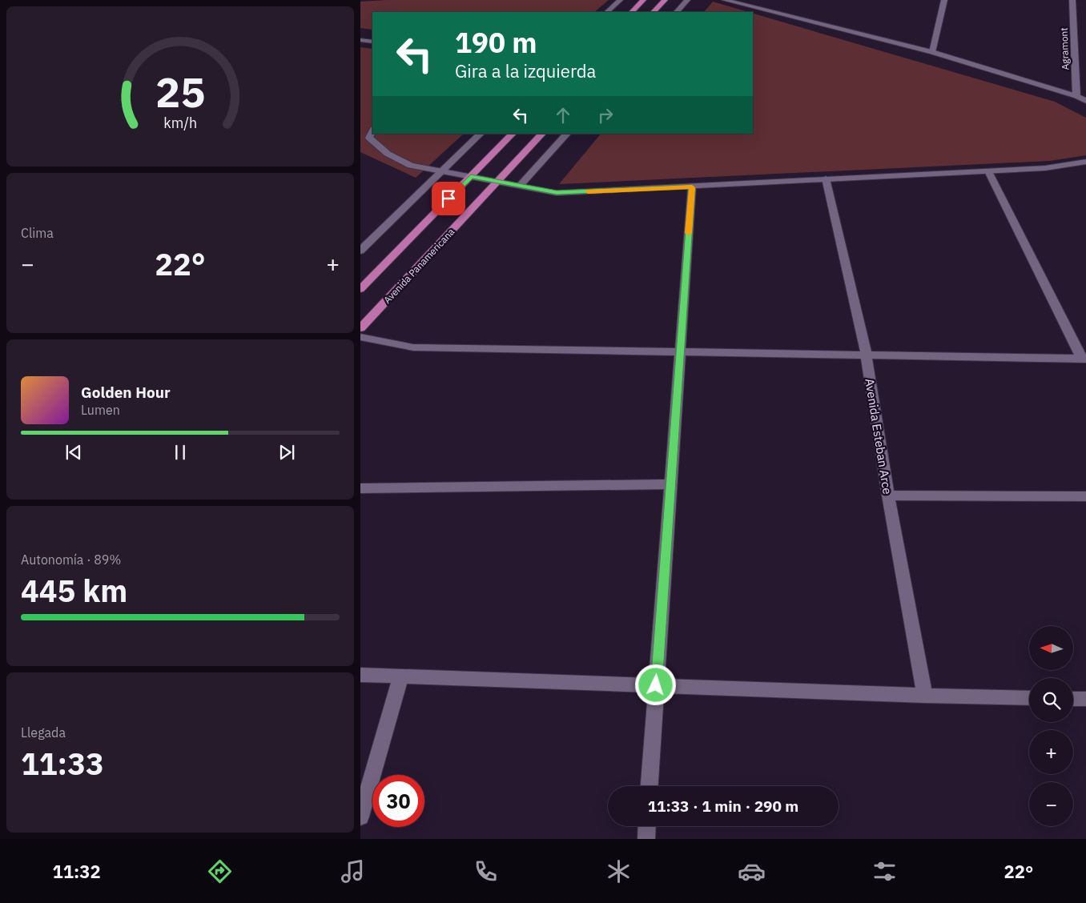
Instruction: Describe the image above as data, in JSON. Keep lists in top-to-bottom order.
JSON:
{
  "streets": {
    "highway": ["Avenida Panamericana"],
    "street": ["Agramont", "Avenida Esteban Arce"]
  },
  "north": "left",
  "page": {
    "turn": ["190 m", "Gira a la izquierda"],
    "tile": [
      "Clima",
      ["Autonomía · 89%", "445 km"],
      ["Llegada", "11:33"]
    ],
    "heat": ["−", "22°", "+"],
    "song": ["Golden Hour", "Lumen"],
    "map_buttons": ["+", "−"],
    "limit": "30",
    "trip": "11:33 · 1 min · 290 m",
    "tabs": ["11:32", "22°"],
    "gauge": ["25", "km/h"]
  }
}
